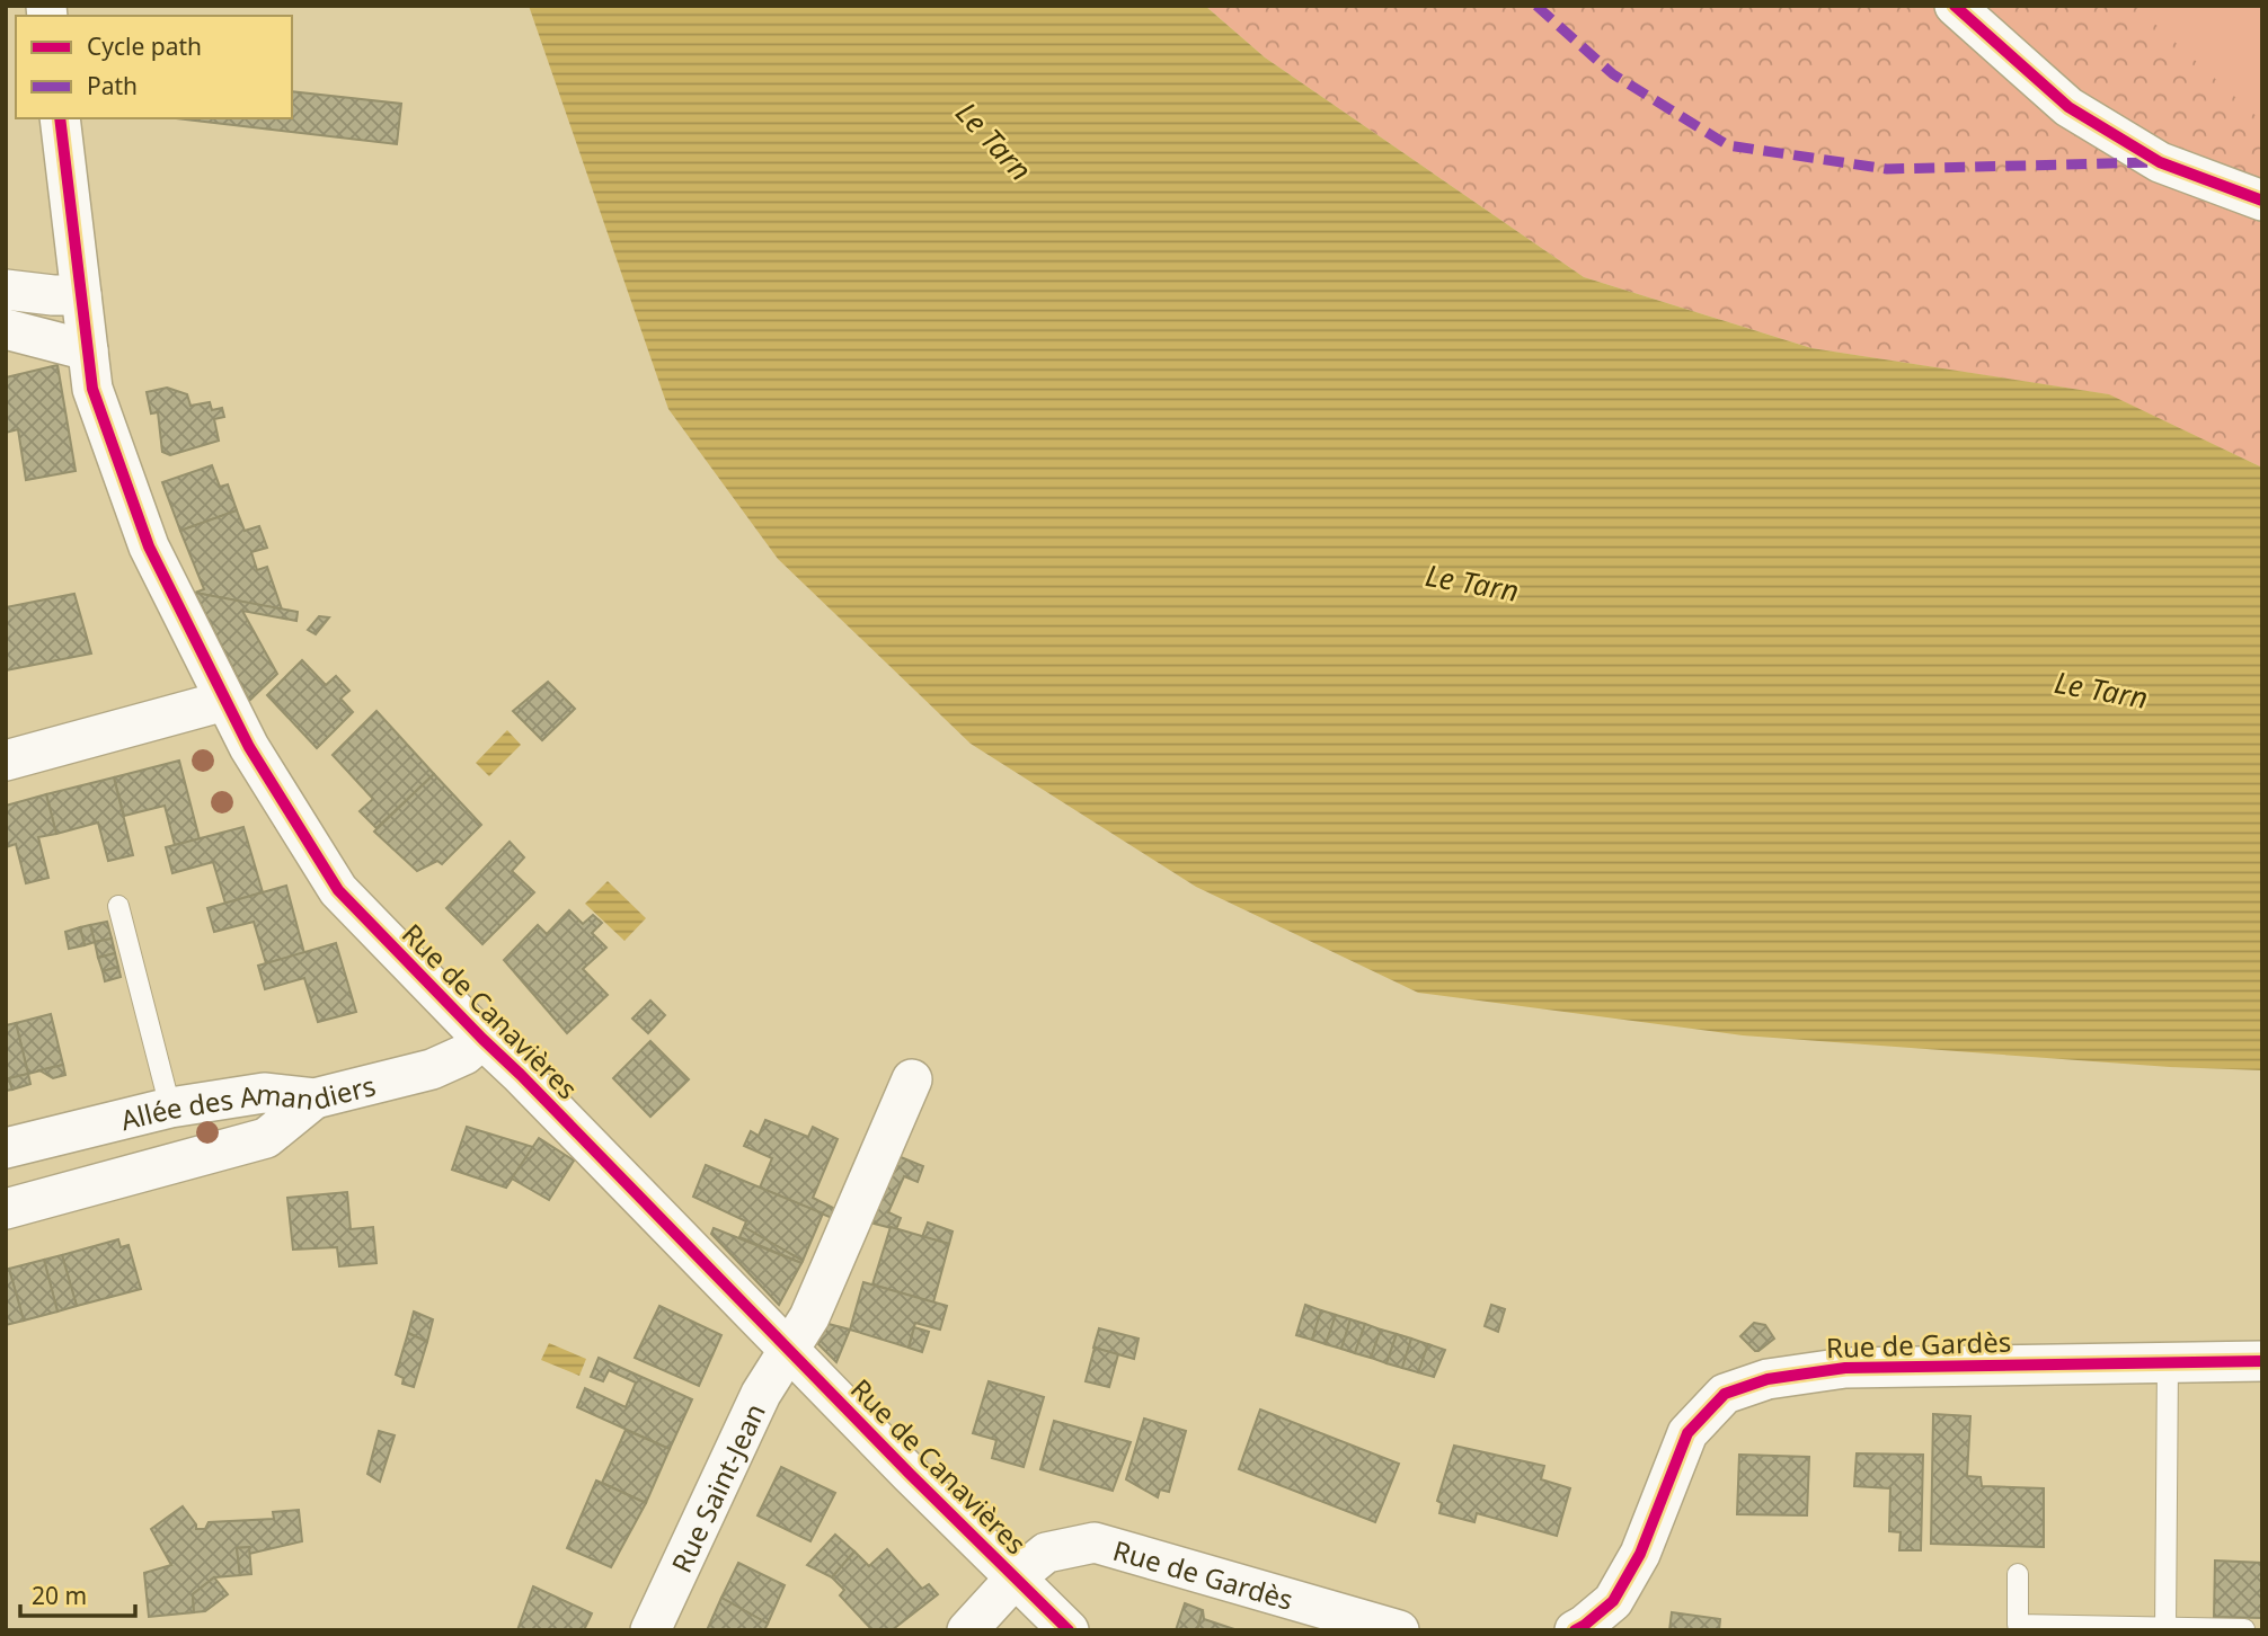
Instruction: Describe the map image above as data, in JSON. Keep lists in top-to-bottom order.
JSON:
{
  "streets": {
    "street": [
      "Rue de Canavières",
      "Allée des Amandiers",
      "Rue de Gardès",
      "Rue Saint-Jean"
    ]
  },
  "crossings": [
    ["Rue de Canavières", "Allée des Amandiers"],
    ["Rue de Canavières", "Rue de Gardès"],
    ["Rue de Canavières", "Rue Saint-Jean"]
  ],
  "water": ["Le Tarn"],
  "legend": ["Cycle path", "Path"],
  "scale_bar": "20 m"
}
